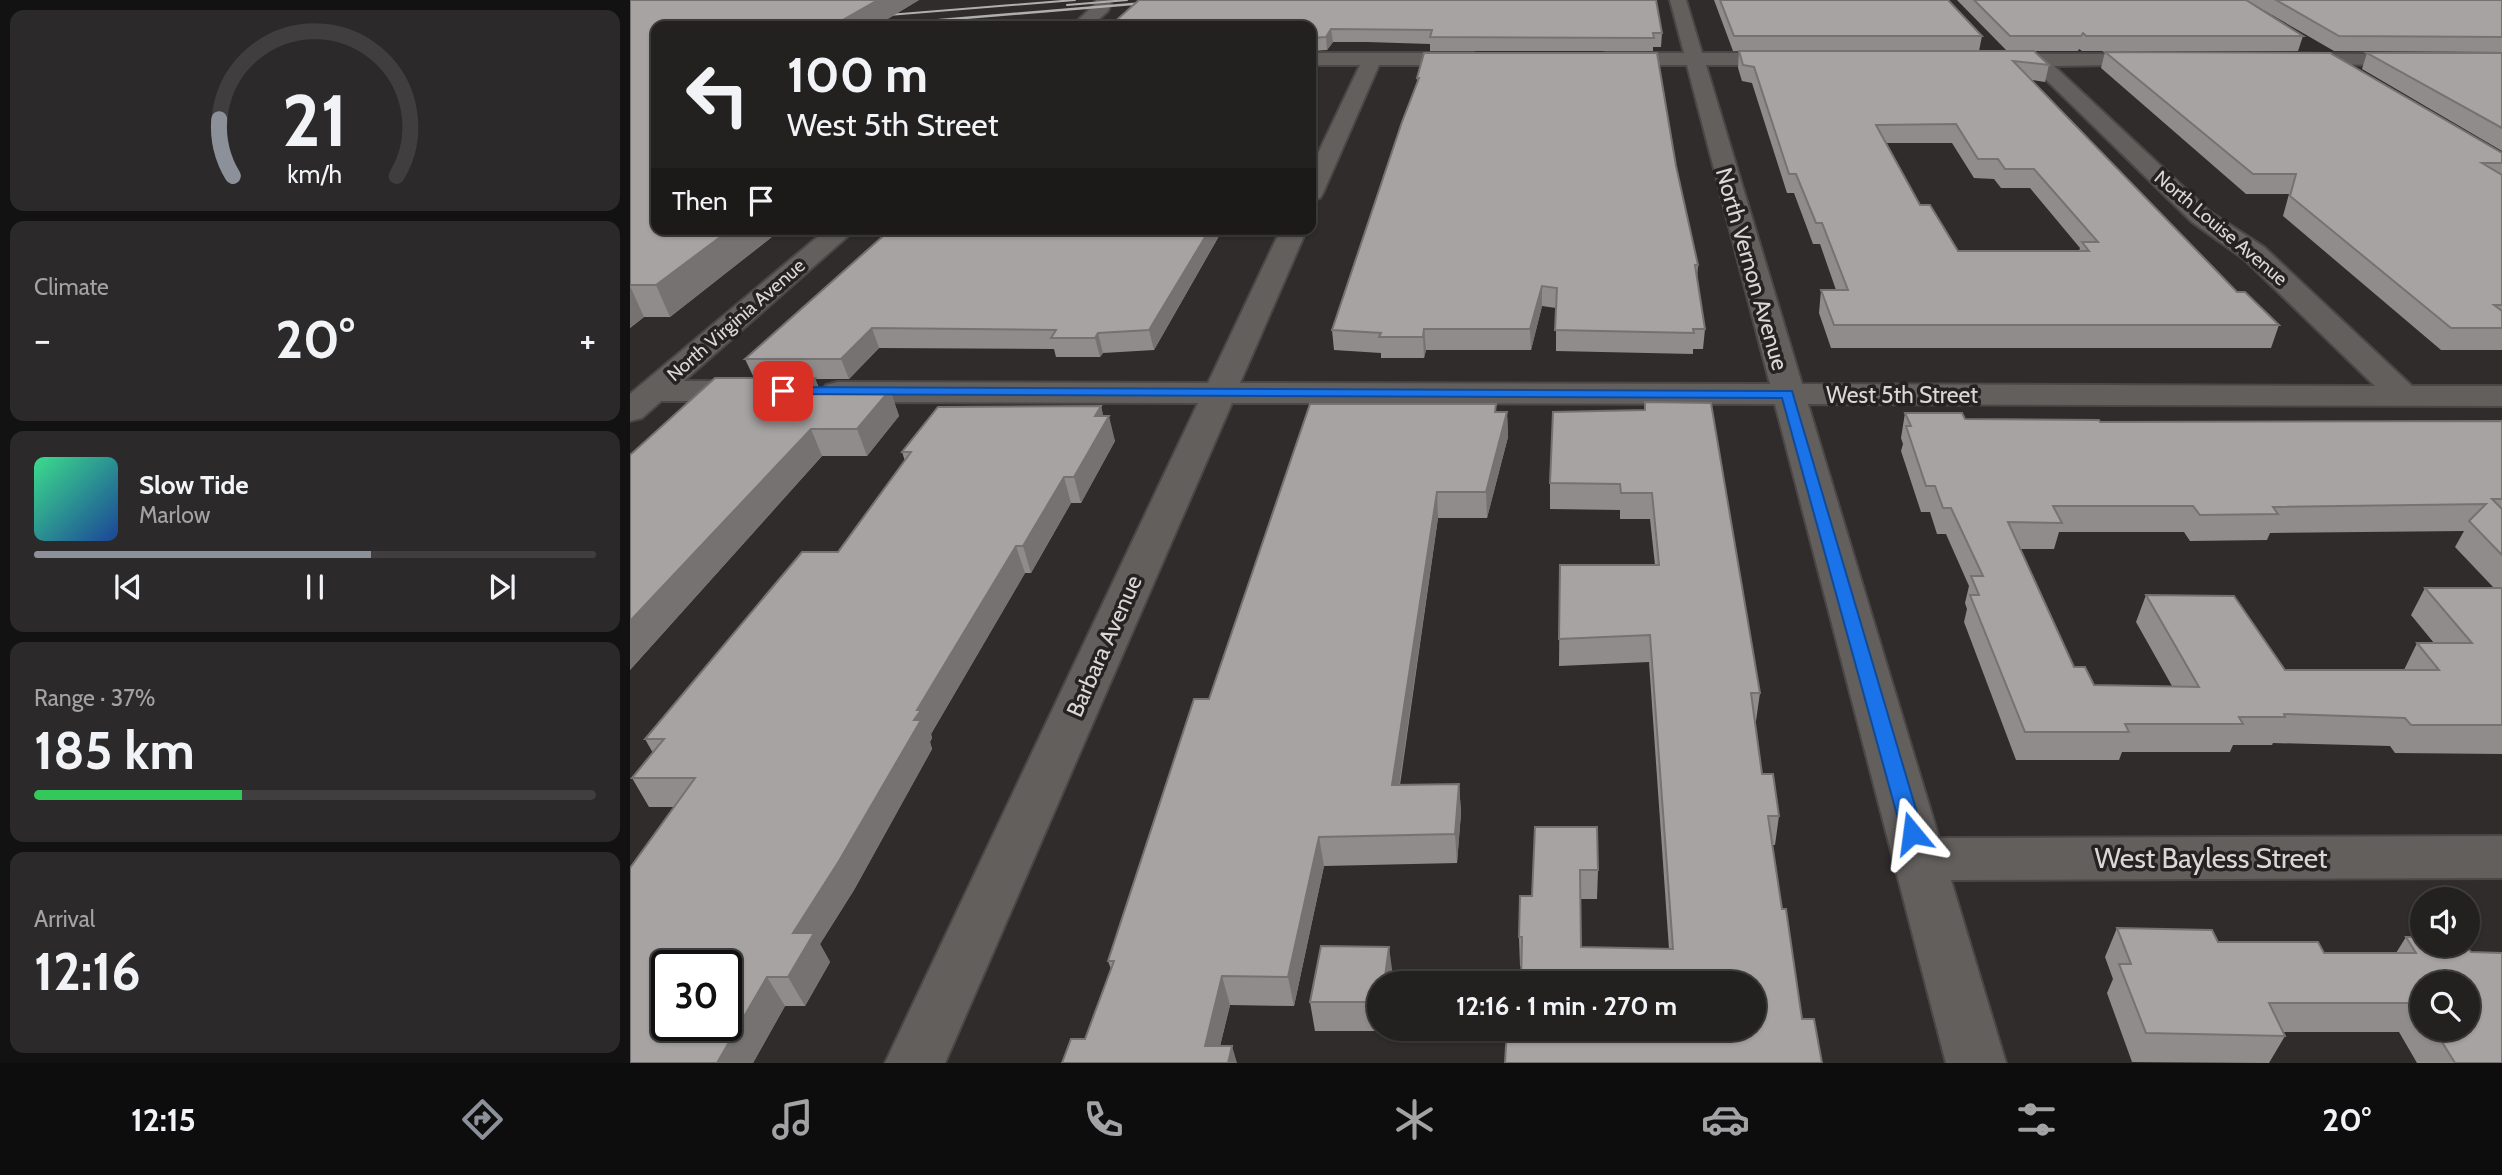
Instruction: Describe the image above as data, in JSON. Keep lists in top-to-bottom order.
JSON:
{
  "streets": {
    "street": [
      "North Louise Avenue",
      "North Vernon Avenue",
      "North Virginia Avenue",
      "West 5th Street",
      "Barbara Avenue",
      "West Bayless Street"
    ]
  },
  "crossings": [
    ["North Louise Avenue", "West 5th Street"],
    ["North Vernon Avenue", "West 5th Street"],
    ["North Vernon Avenue", "West Bayless Street"],
    ["North Virginia Avenue", "West 5th Street"],
    ["West 5th Street", "Barbara Avenue"]
  ],
  "page": {
    "turn": ["100 m", "West 5th Street"],
    "then": "Then",
    "tile": [
      "Climate",
      ["Range · 37%", "185 km"],
      ["Arrival", "12:16"]
    ],
    "heat": ["−", "20°", "+"],
    "song": ["Slow Tide", "Marlow"],
    "limit": "30",
    "trip": "12:16 · 1 min · 270 m",
    "tabs": ["12:15", "20°"],
    "gauge": ["21", "km/h"]
  }
}
